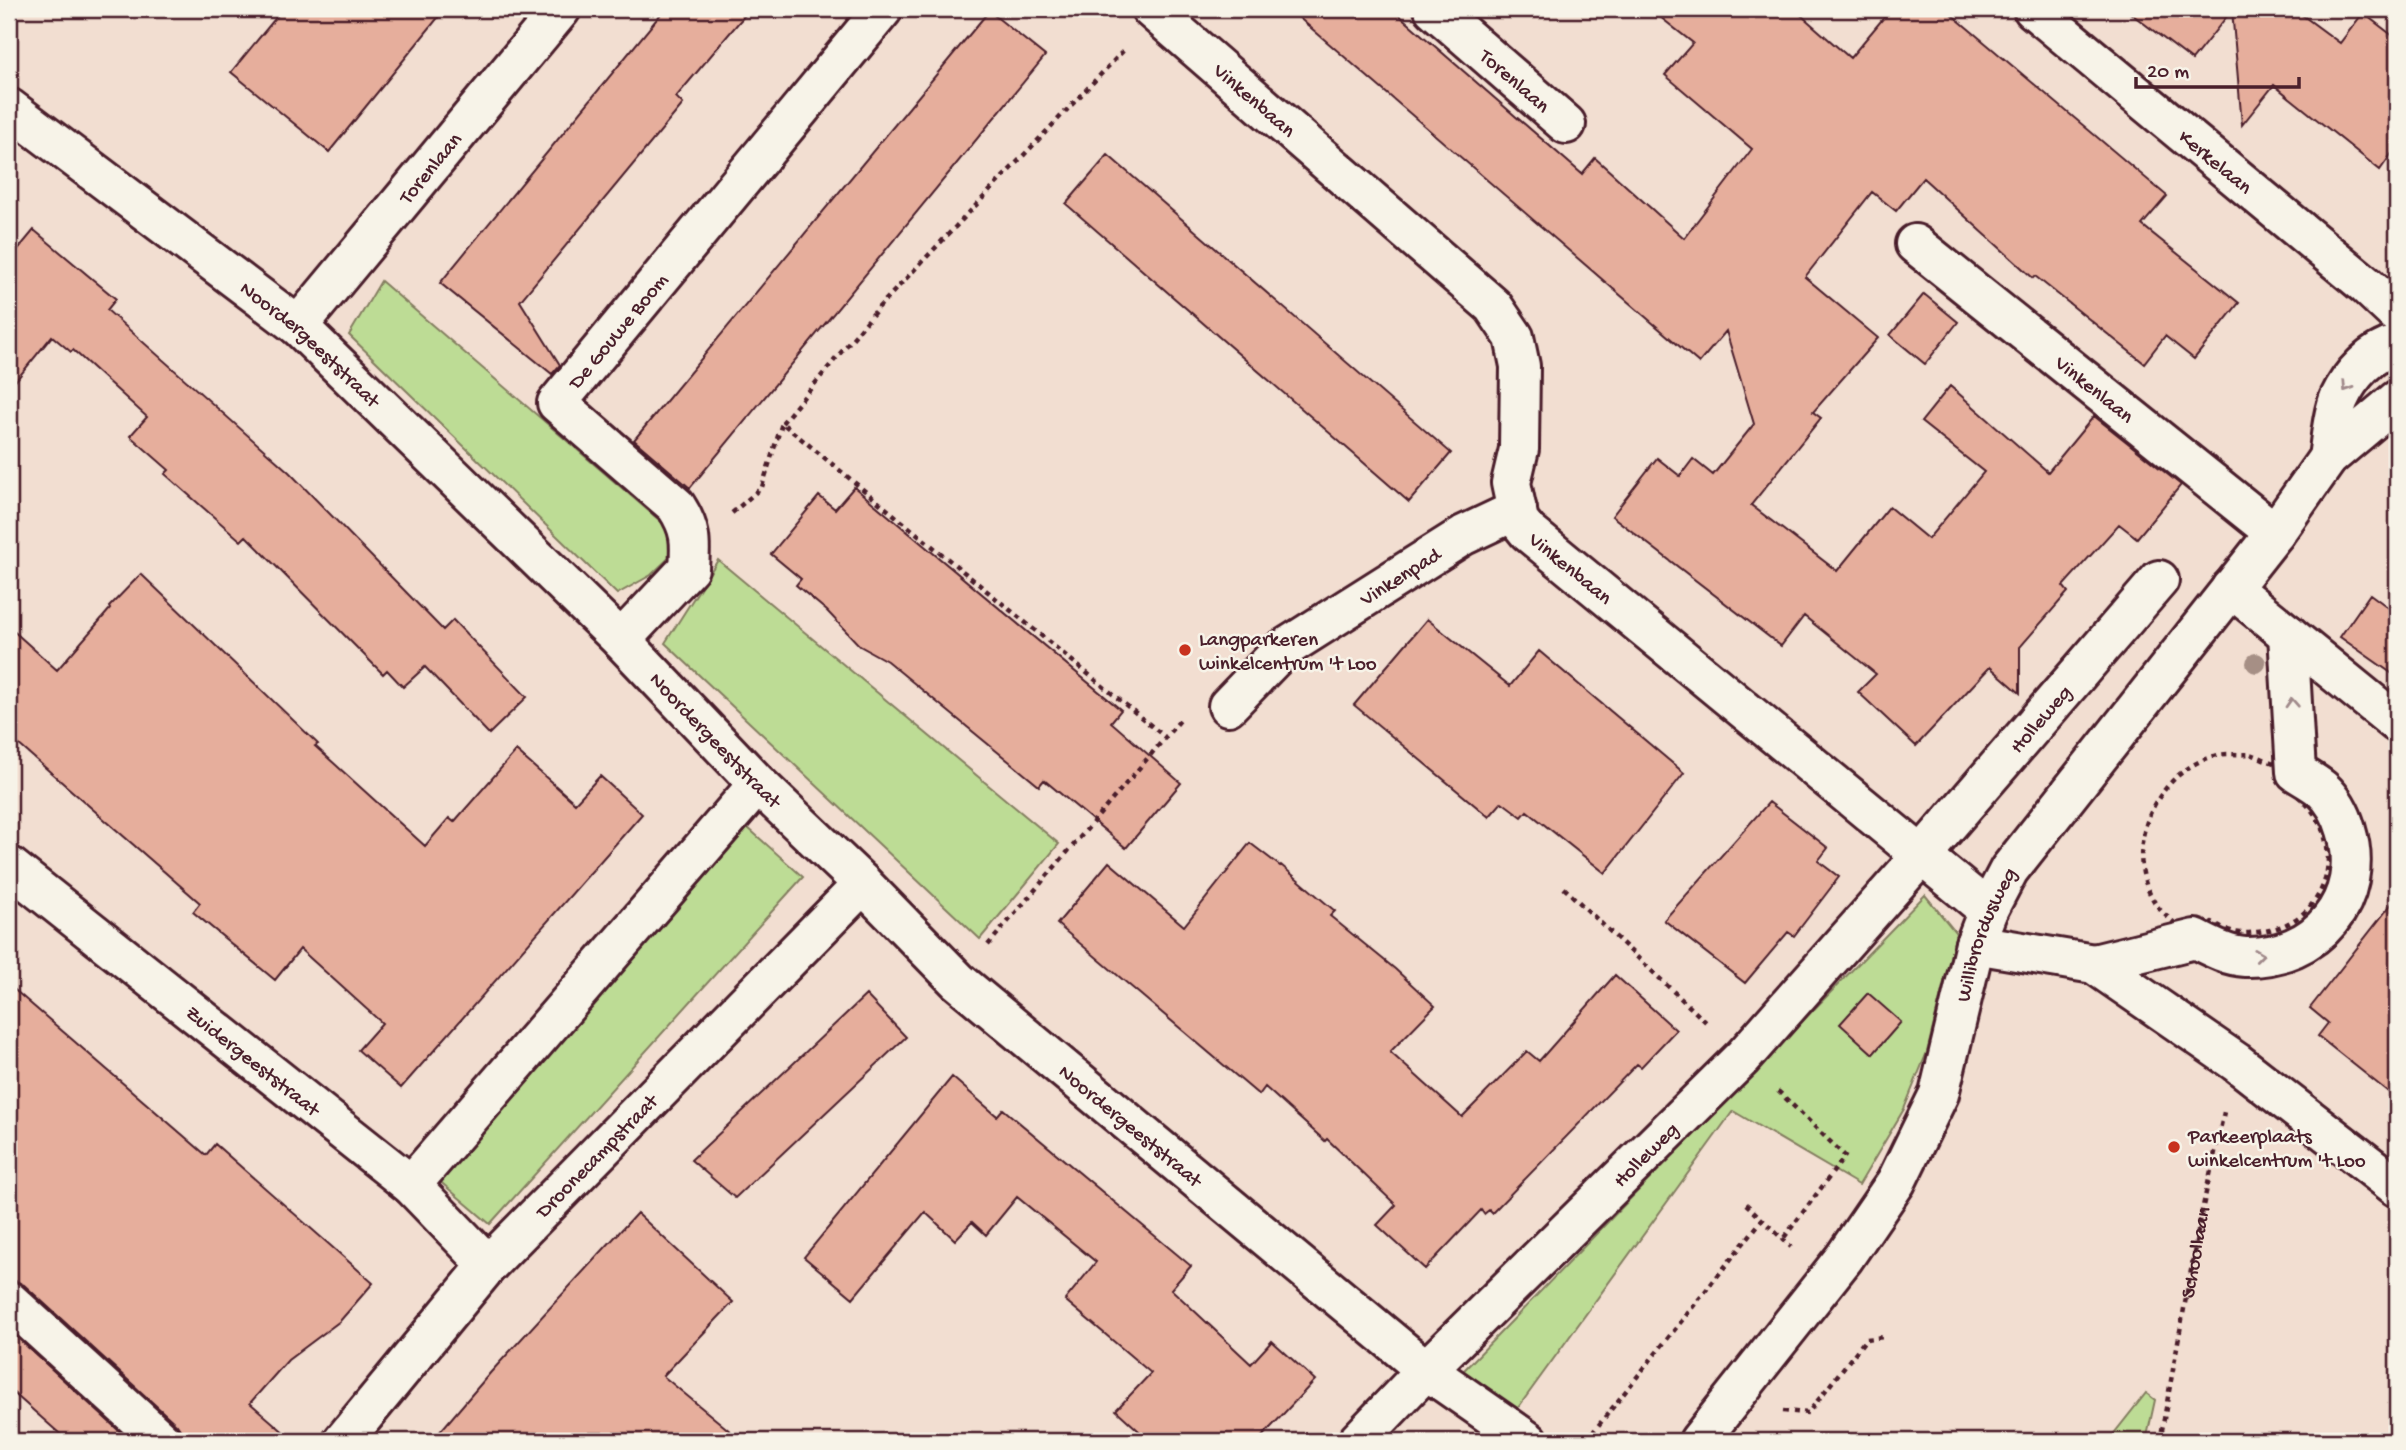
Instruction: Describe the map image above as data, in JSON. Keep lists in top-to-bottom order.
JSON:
{
  "streets": {
    "street": [
      "Torenlaan",
      "Vinkenbaan",
      "Kerkelaan",
      "De Gouwe Boom",
      "Noordergeeststraat",
      "Vinkenlaan",
      "Vinkenpad",
      "Holleweg",
      "Willibrordusweg",
      "Zuidergeeststraat",
      "Droonecampstraat"
    ],
    "path": ["Schoollaan"]
  },
  "crossings": [
    ["Torenlaan", "Noordergeeststraat"],
    ["Vinkenbaan", "Vinkenpad"],
    ["Vinkenbaan", "Holleweg"],
    ["Noordergeeststraat", "Holleweg"],
    ["Noordergeeststraat", "Droonecampstraat"],
    ["Vinkenlaan", "Willibrordusweg"],
    ["Zuidergeeststraat", "Droonecampstraat"]
  ],
  "places": ["Langparkeren winkelcentrum 't Loo", "Parkeerplaats winkelcentrum 't Loo"],
  "scale_bar": "20 m"
}
